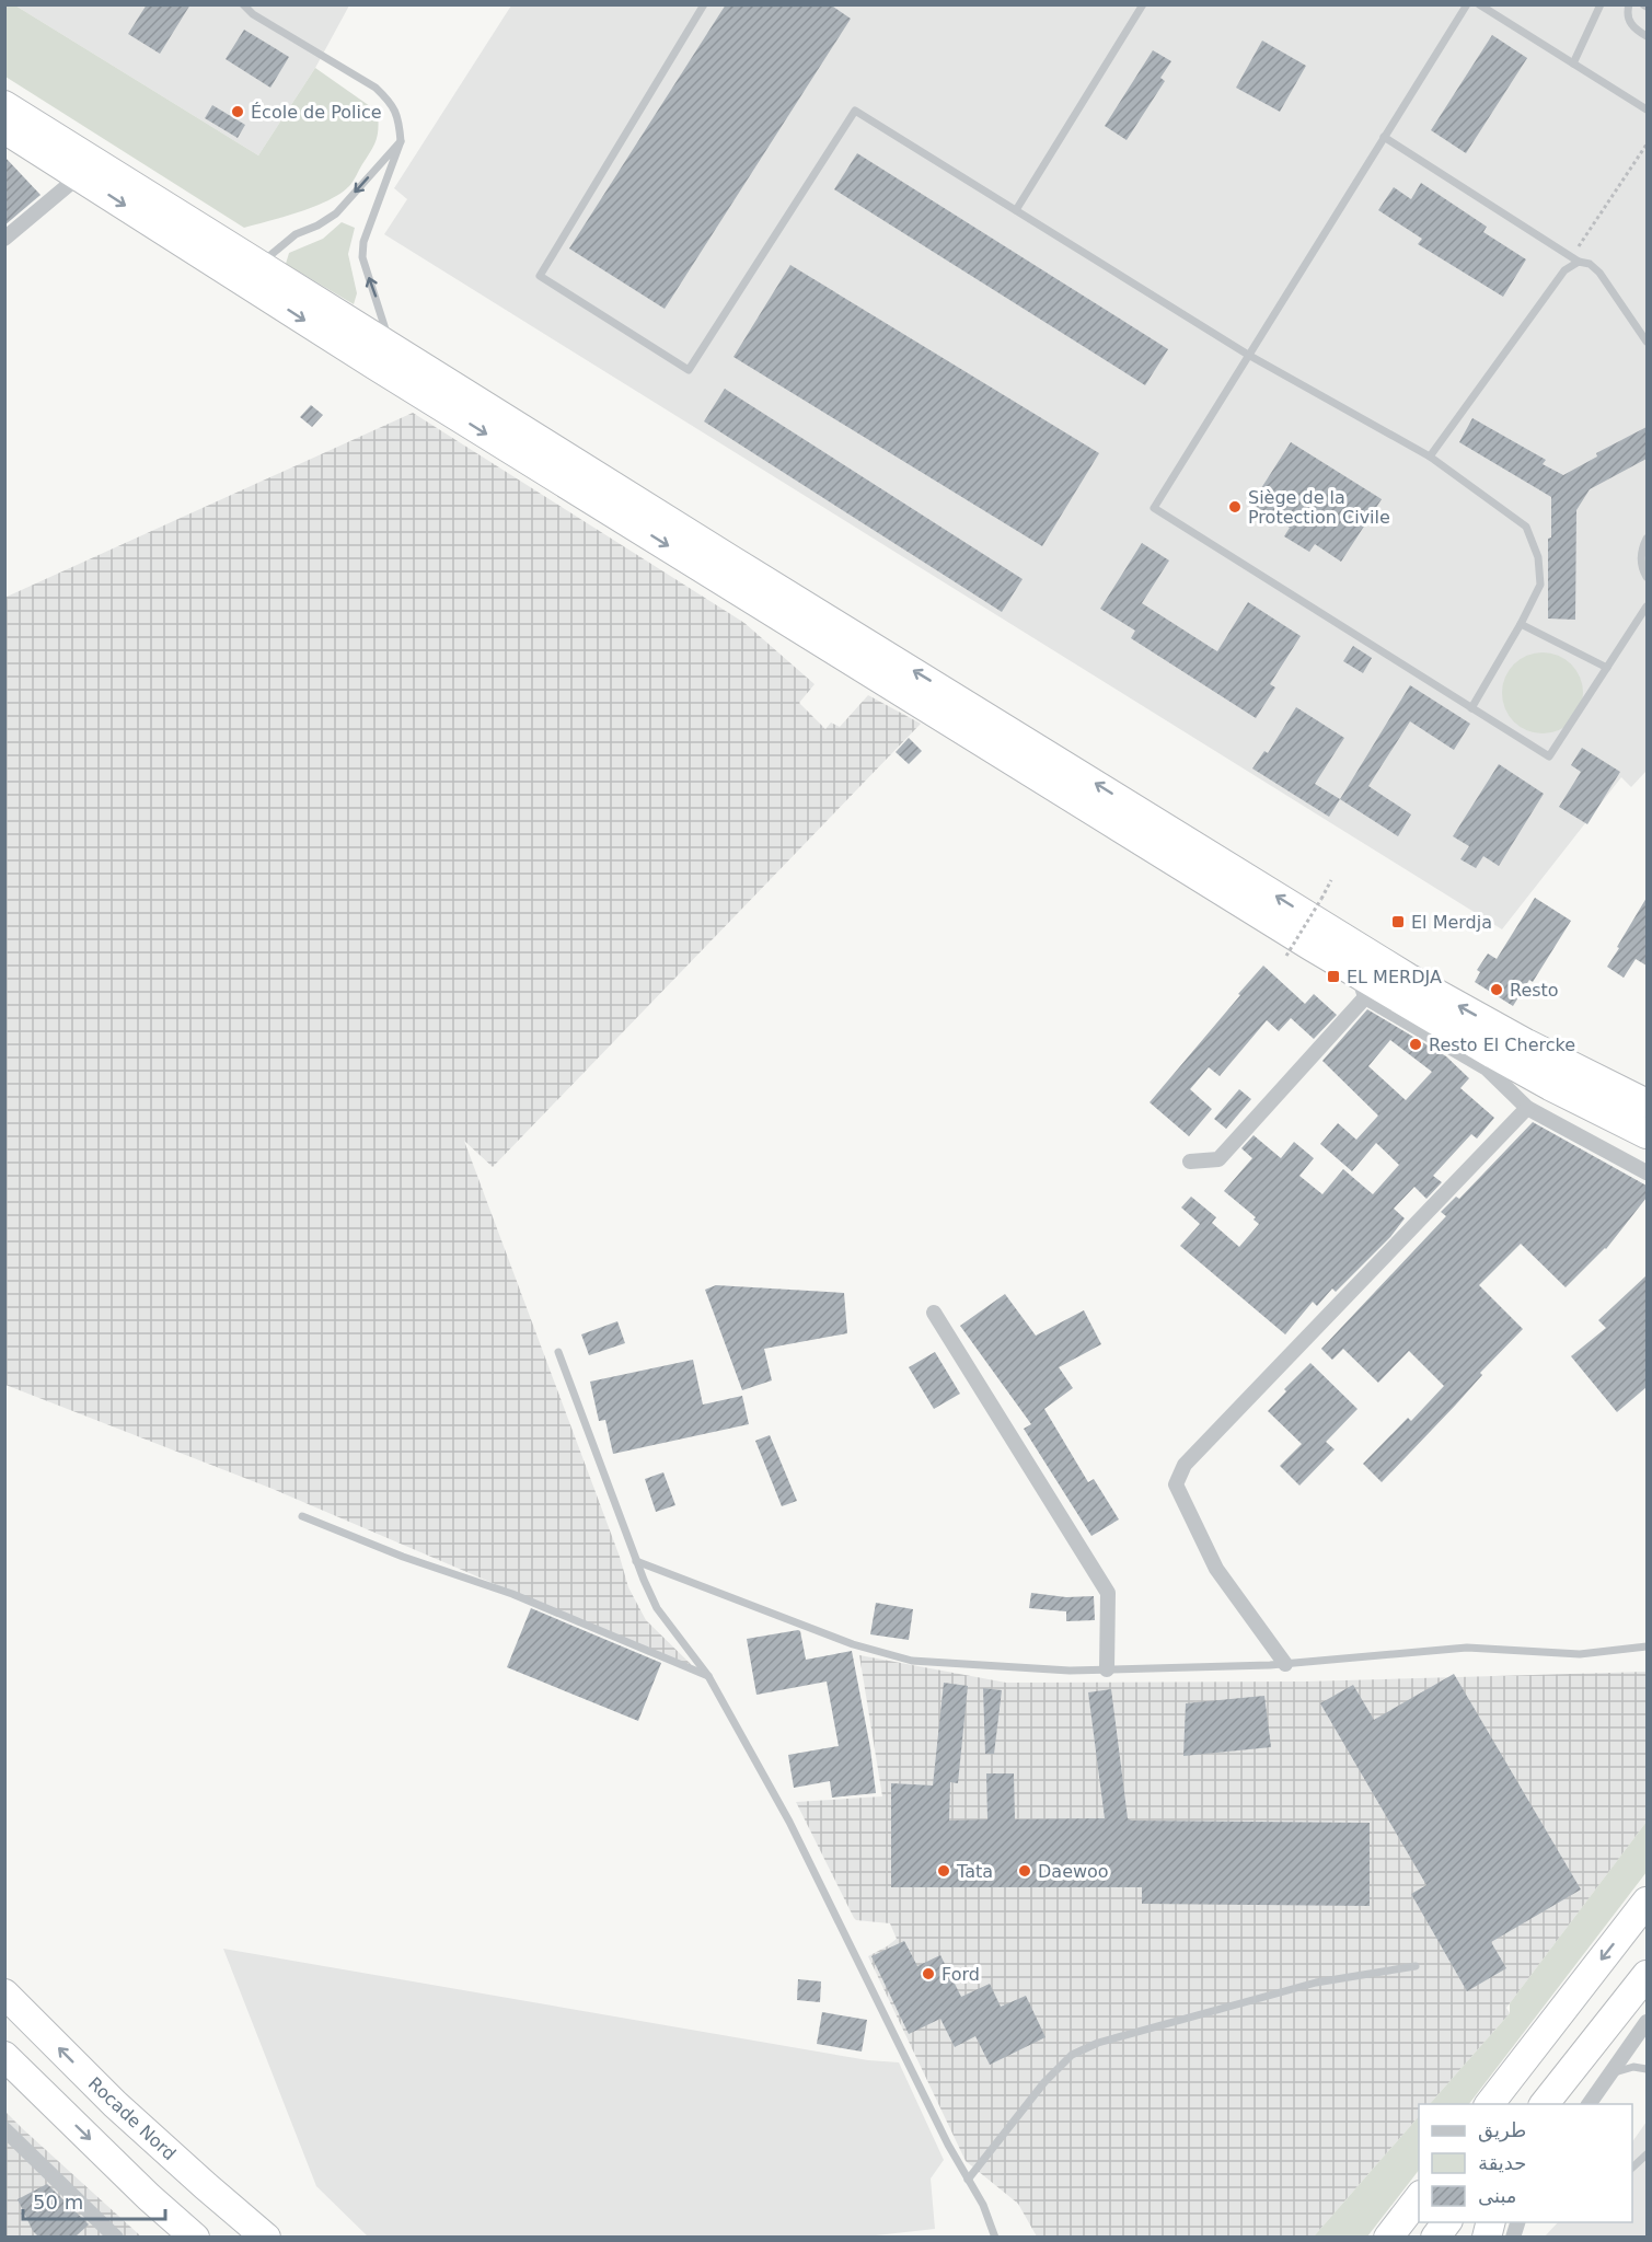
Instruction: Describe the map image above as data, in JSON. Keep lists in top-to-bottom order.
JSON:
{
  "streets": {
    "highway": ["Rocade Nord"]
  },
  "places": {
    "other": [
      "École de Police",
      "Siège de la Protection Civile",
      "Resto",
      "Resto El Chercke",
      "Tata",
      "Daewoo",
      "Ford"
    ],
    "transit": ["El Merdja", "EL MERDJA"]
  },
  "legend": ["طريق", "حديقة", "مبنى"],
  "scale_bar": "50 m"
}
